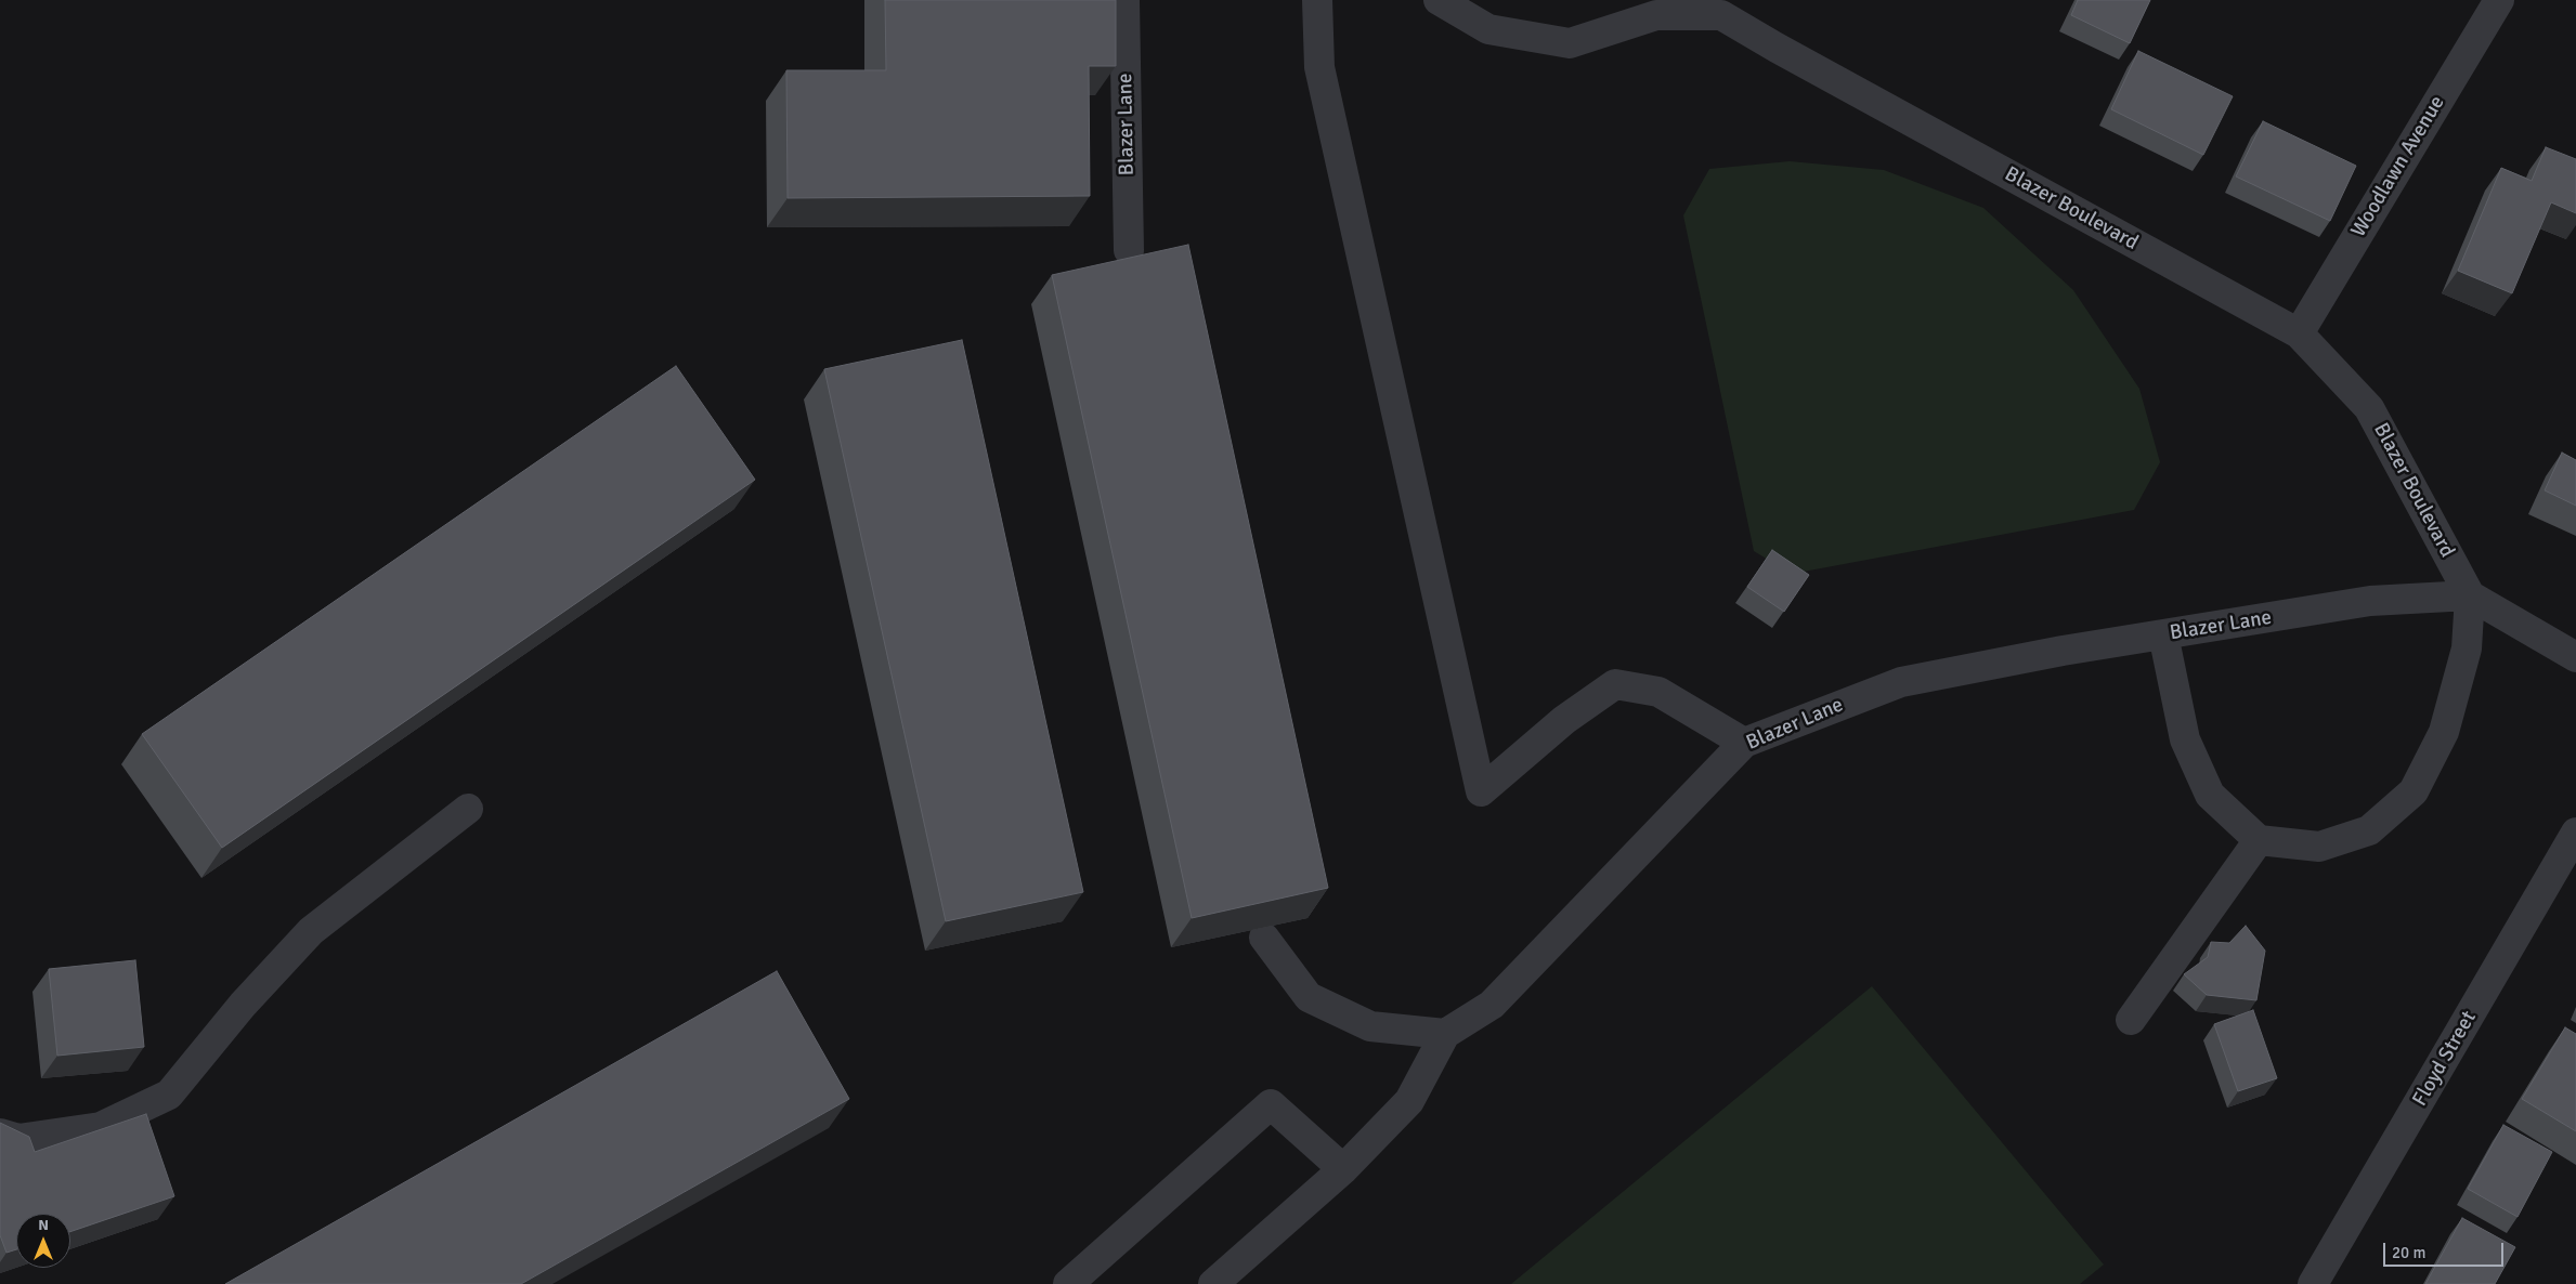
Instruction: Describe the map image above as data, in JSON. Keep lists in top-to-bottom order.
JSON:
{
  "streets": {
    "street": [
      "Blazer Lane",
      "Woodlawn Avenue",
      "Blazer Boulevard",
      "Floyd Street"
    ]
  },
  "crossings": [
    ["Blazer Lane", "Blazer Boulevard"],
    ["Woodlawn Avenue", "Blazer Boulevard"]
  ],
  "scale_bar": "20 m",
  "north": "top"
}
